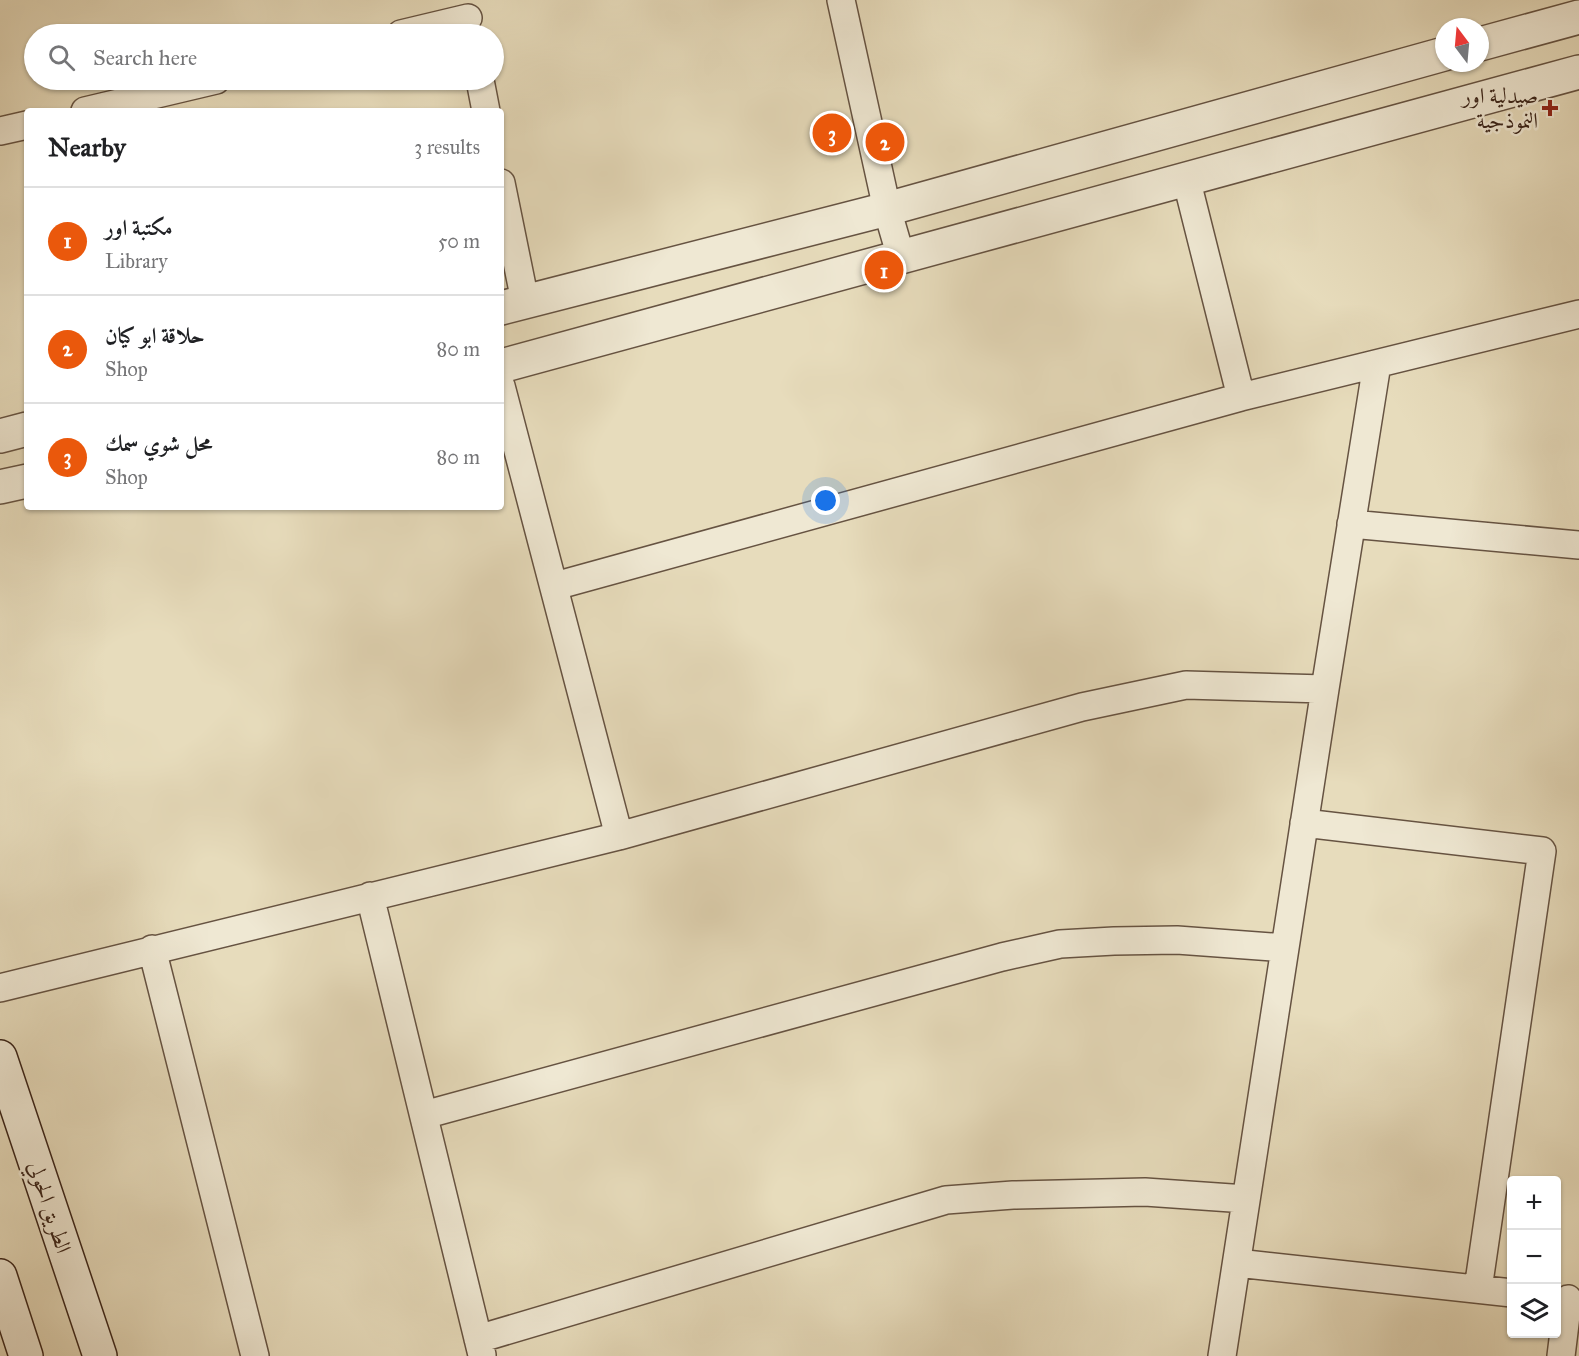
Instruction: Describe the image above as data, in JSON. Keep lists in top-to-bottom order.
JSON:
{
  "streets": {
    "street": ["الطريق الحولي"]
  },
  "places": {
    "health": ["صيدلية اور النموذجية"]
  },
  "north": "top",
  "page": {
    "search": "Search here",
    "heading": ["Nearby", "3 results"],
    "pins": ["3", "2", "1"],
    "list": [
      {
        "mark": "1",
        "name": "مكتبة اور",
        "note": "Library",
        "value": "50 m"
      },
      {
        "mark": "2",
        "name": "حلاقة ابو كيان",
        "note": "Shop",
        "value": "80 m"
      },
      {
        "mark": "3",
        "name": "محل شوي سمك",
        "note": "Shop",
        "value": "80 m"
      }
    ],
    "map_buttons": ["+", "−"]
  }
}
